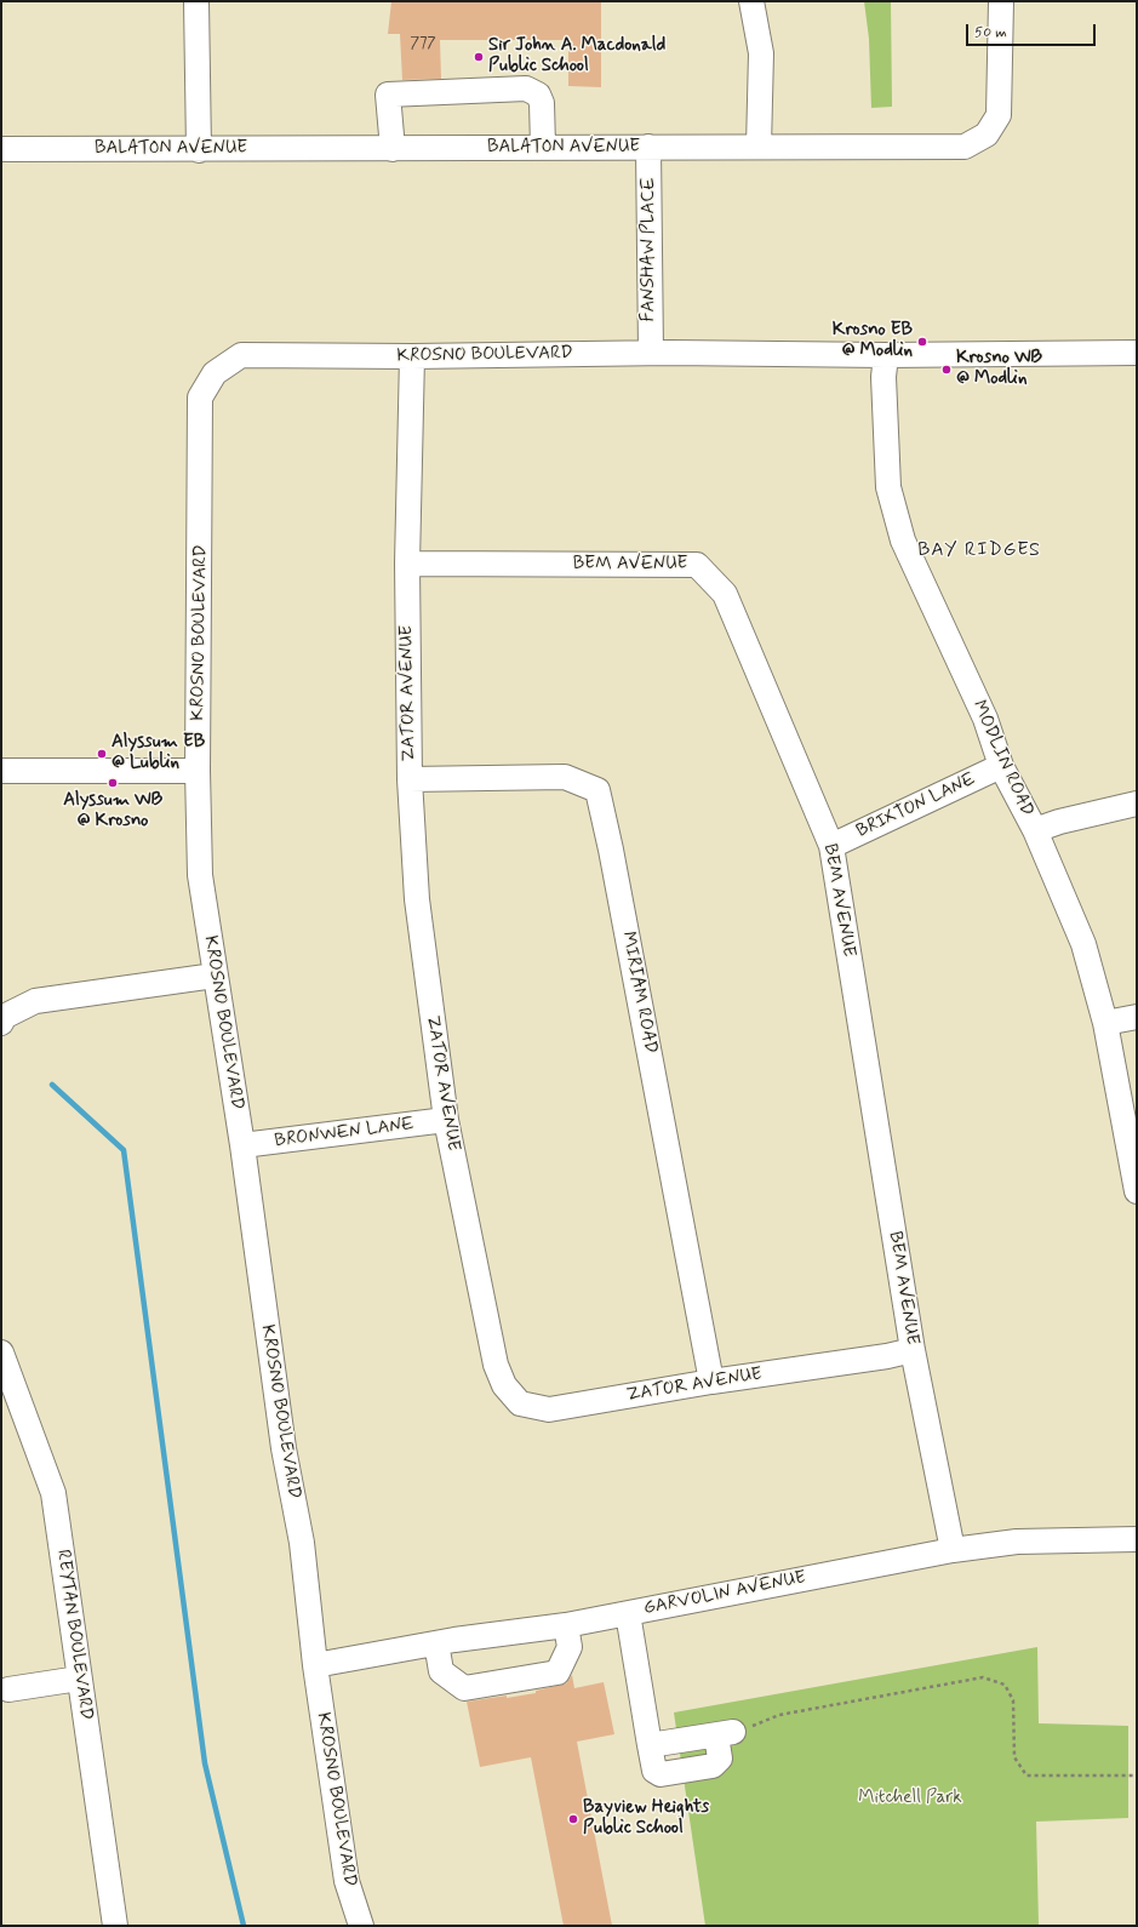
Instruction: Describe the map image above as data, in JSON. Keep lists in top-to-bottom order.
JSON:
{
  "streets": {
    "street": [
      "BALATON AVENUE",
      "FANSHAW PLACE",
      "KROSNO BOULEVARD",
      "BEM AVENUE",
      "ZATOR AVENUE",
      "MODLIN ROAD",
      "BRIXTON LANE",
      "MIRIAM ROAD",
      "BRONWEN LANE",
      "GARVOLIN AVENUE",
      "REYTAN BOULEVARD"
    ]
  },
  "crossings": [
    ["BALATON AVENUE", "FANSHAW PLACE"],
    ["FANSHAW PLACE", "KROSNO BOULEVARD"],
    ["KROSNO BOULEVARD", "ZATOR AVENUE"],
    ["KROSNO BOULEVARD", "MODLIN ROAD"],
    ["KROSNO BOULEVARD", "BRONWEN LANE"],
    ["KROSNO BOULEVARD", "GARVOLIN AVENUE"],
    ["BEM AVENUE", "ZATOR AVENUE"],
    ["BEM AVENUE", "BRIXTON LANE"],
    ["BEM AVENUE", "GARVOLIN AVENUE"],
    ["ZATOR AVENUE", "MIRIAM ROAD"],
    ["ZATOR AVENUE", "BRONWEN LANE"],
    ["MODLIN ROAD", "BRIXTON LANE"]
  ],
  "districts": ["BAY RIDGES"],
  "parks": ["Mitchell Park"],
  "places": [
    "Sir John A. Macdonald Public School",
    "Krosno EB @ Modlin",
    "Krosno WB @ Modlin",
    "Alyssum EB @ Lublin",
    "Alyssum WB @ Krosno",
    "Bayview Heights Public School"
  ],
  "house_numbers": ["777"],
  "scale_bar": "50 m"
}
